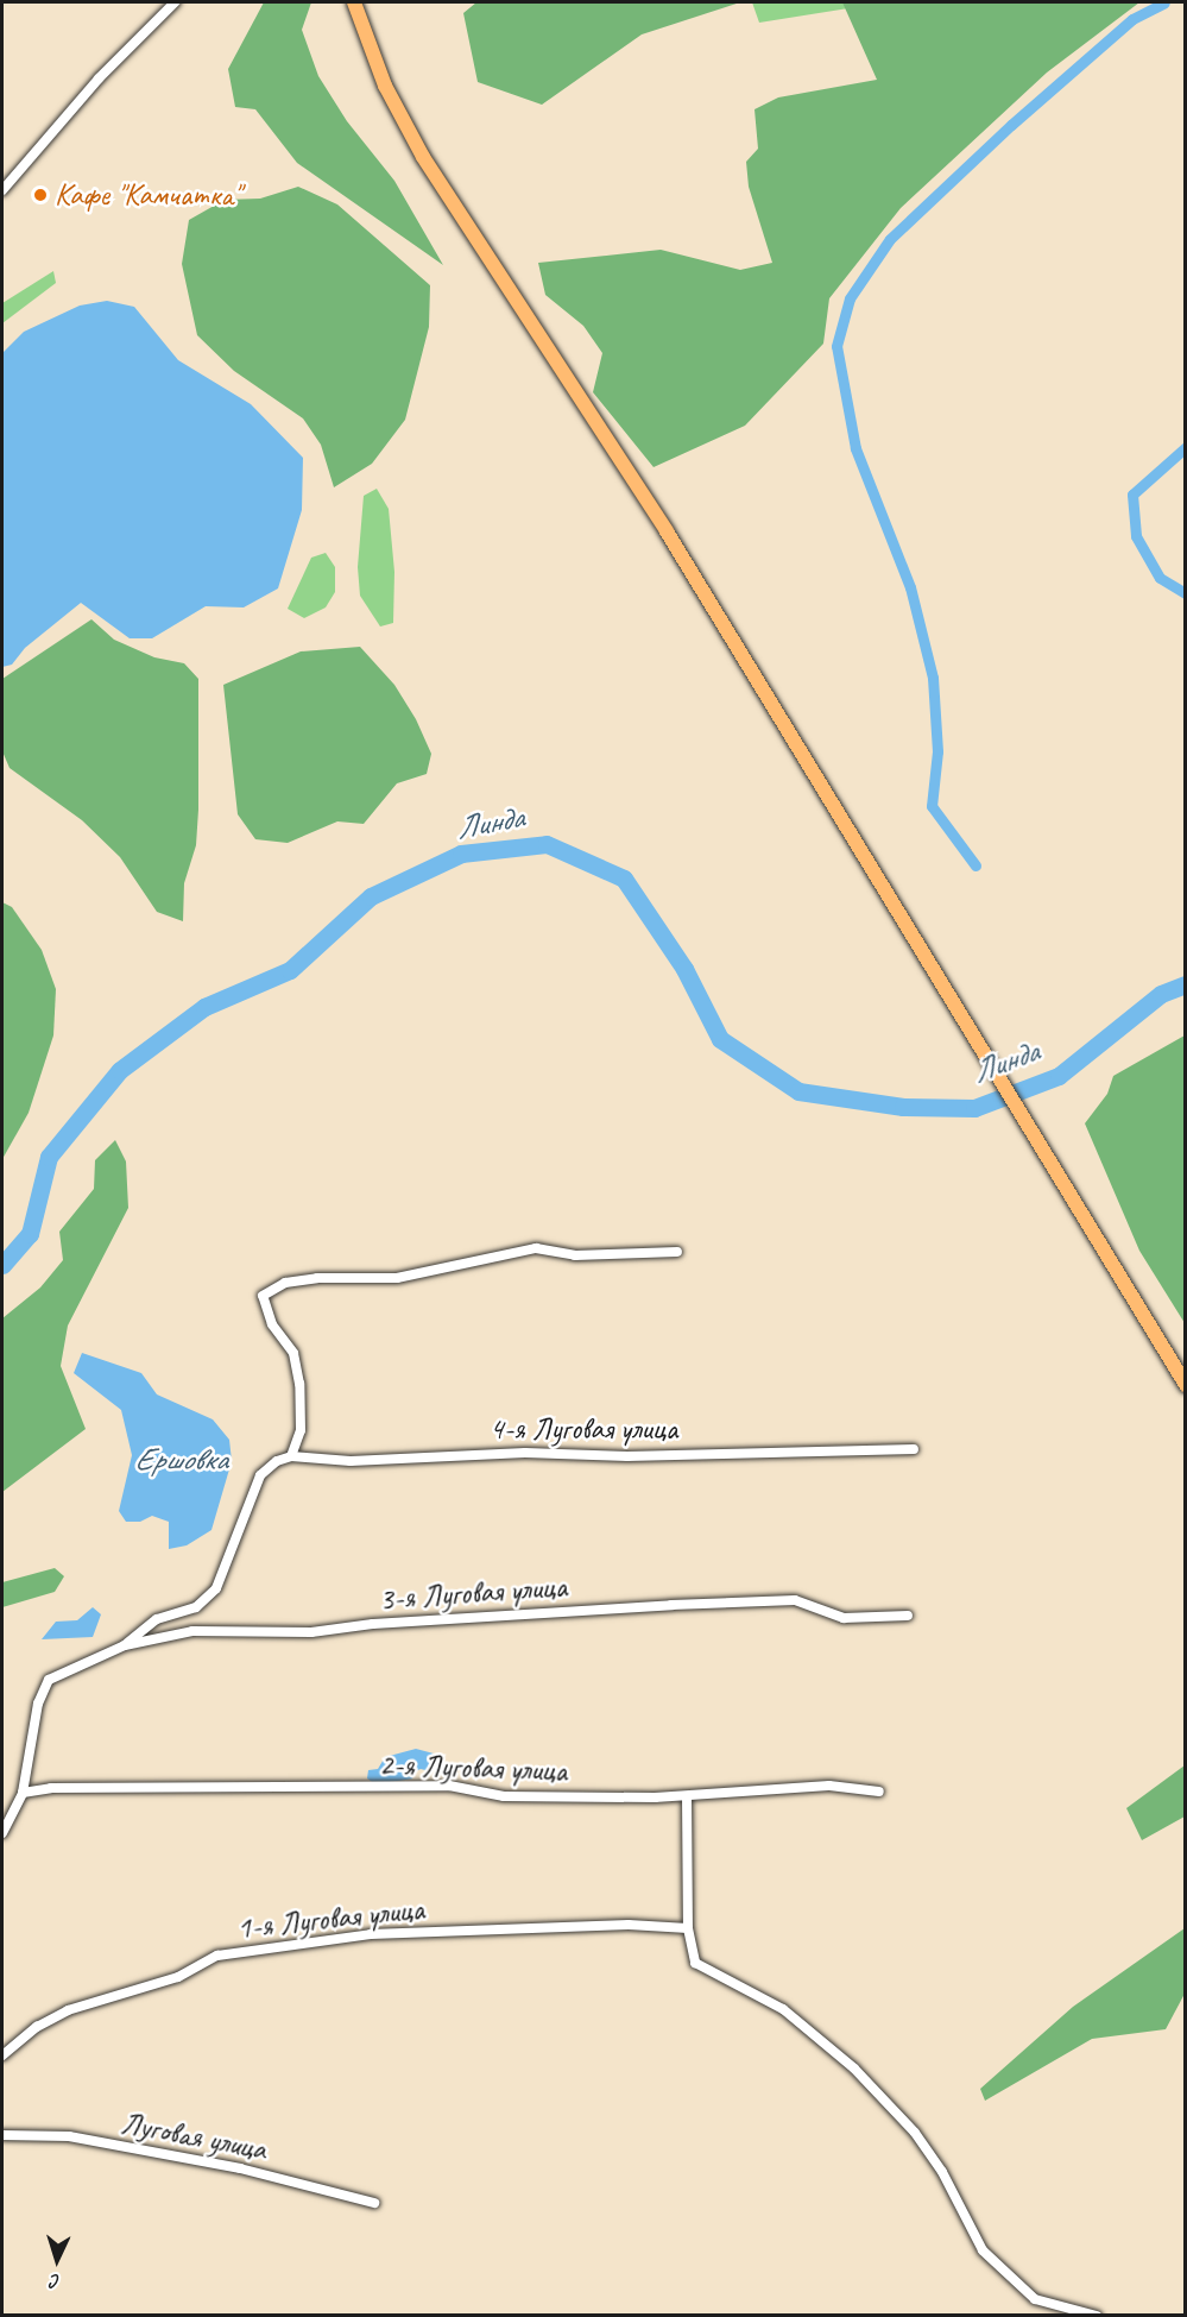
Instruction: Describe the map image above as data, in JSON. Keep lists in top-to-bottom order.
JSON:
{
  "streets": {
    "street": [
      "4-я Луговая улица",
      "3-я Луговая улица",
      "2-я Луговая улица",
      "1-я Луговая улица",
      "Луговая улица"
    ]
  },
  "crossings": [
    ["3-я Луговая улица", "2-я Луговая улица"]
  ],
  "water": ["Линда", "Ершовка"],
  "places": ["Кафе \"Камчатка\""],
  "north": "bottom"
}
